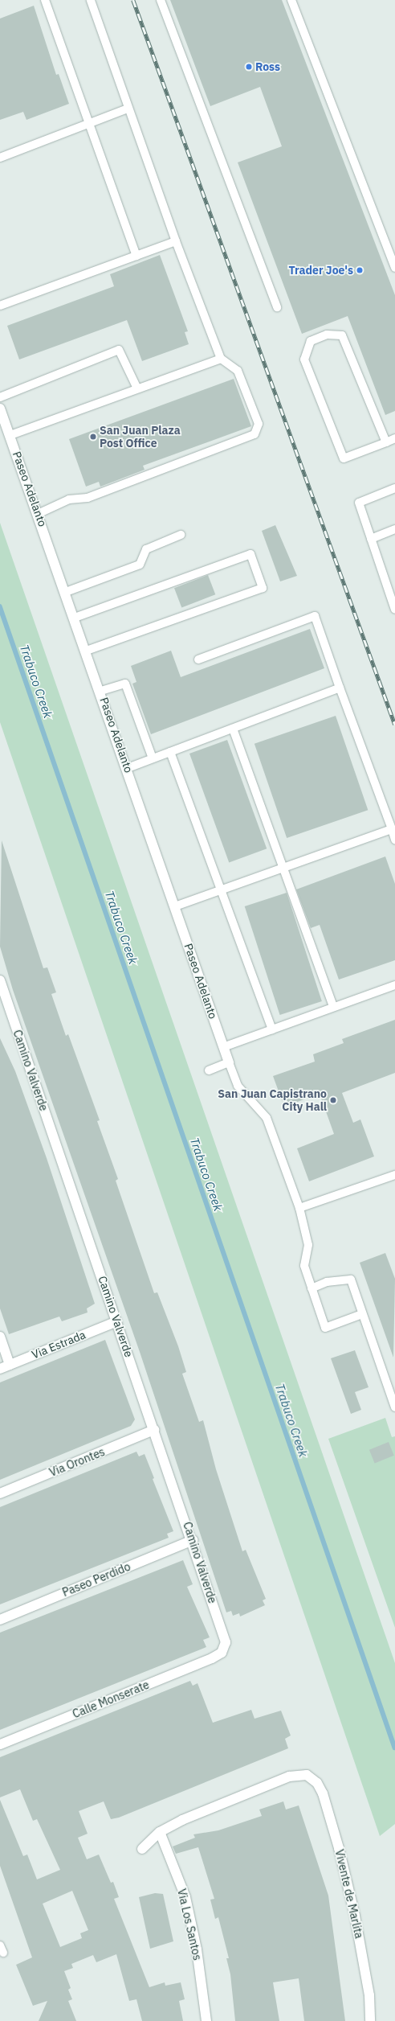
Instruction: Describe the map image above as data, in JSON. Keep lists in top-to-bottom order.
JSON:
{
  "streets": {
    "street": [
      "Paseo Adelanto",
      "Camino Valverde",
      "Via Estrada",
      "Via Orontes",
      "Paseo Perdido",
      "Calle Monserate",
      "Vivente de Marlita",
      "Via Los Santos"
    ]
  },
  "crossings": [
    ["Camino Valverde", "Via Estrada"],
    ["Camino Valverde", "Via Orontes"],
    ["Camino Valverde", "Paseo Perdido"],
    ["Camino Valverde", "Calle Monserate"],
    ["Vivente de Marlita", "Via Los Santos"]
  ],
  "water": ["Trabuco Creek"],
  "places": [
    "Ross",
    "Trader Joe's",
    "San Juan Plaza Post Office",
    "San Juan Capistrano City Hall"
  ]
}
